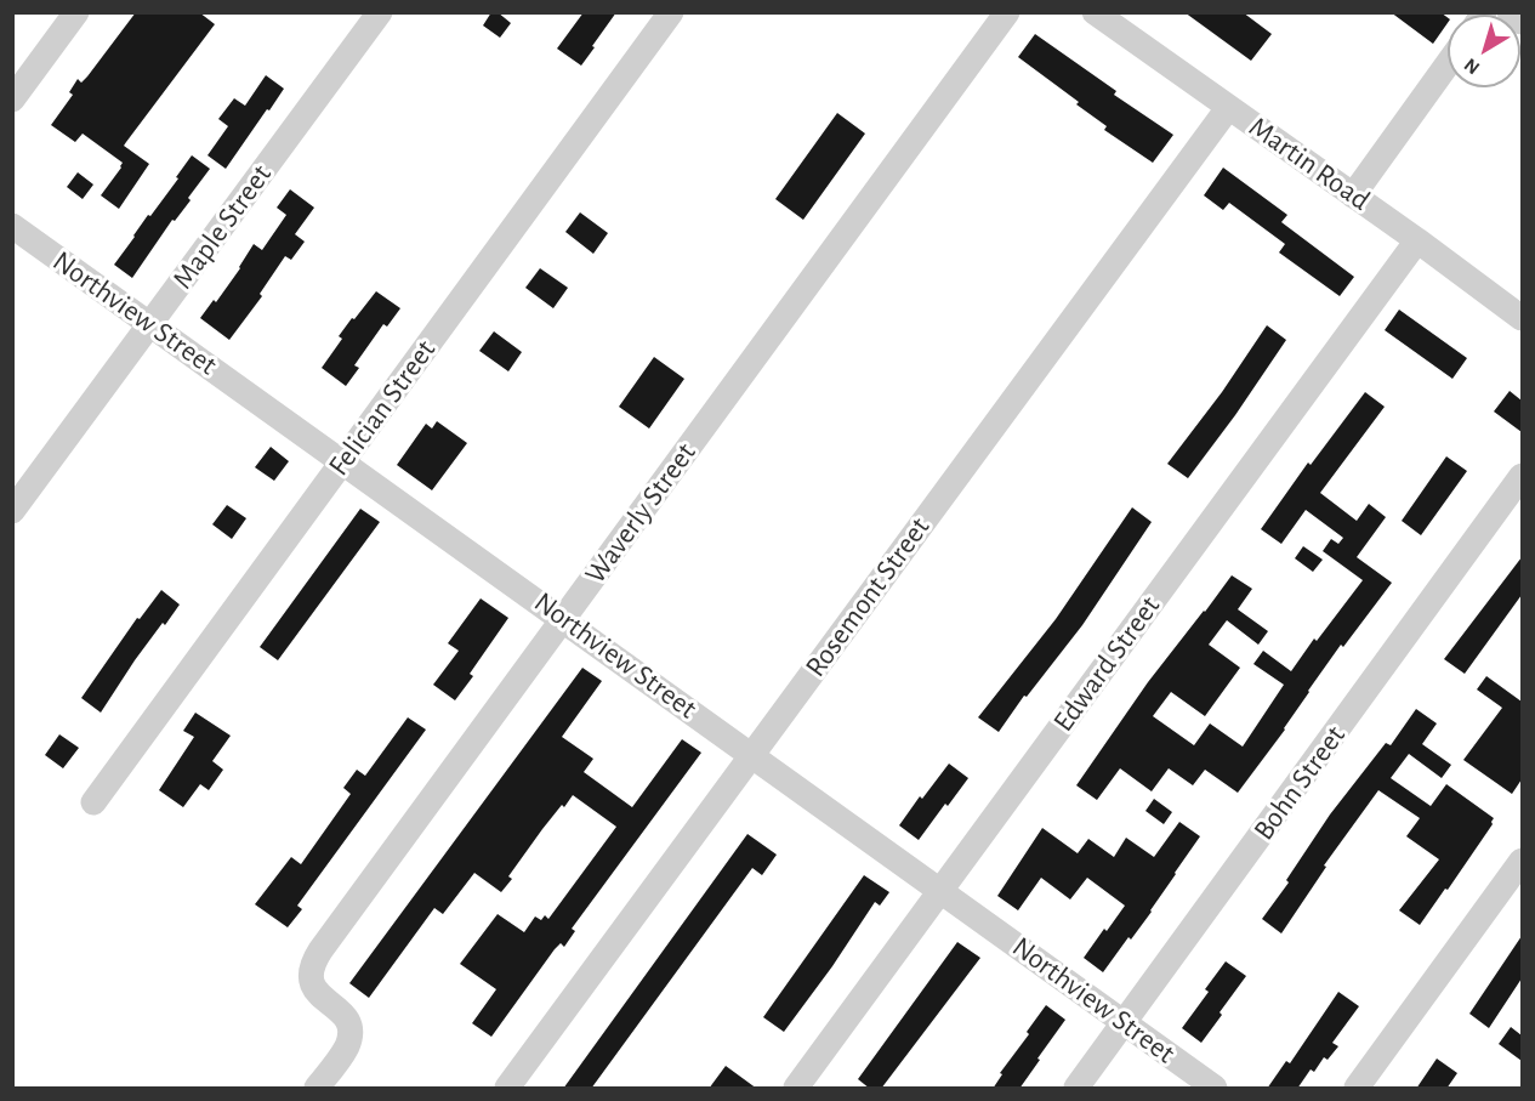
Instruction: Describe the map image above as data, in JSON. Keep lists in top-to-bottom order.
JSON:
{
  "streets": {
    "street": [
      "Martin Road",
      "Maple Street",
      "Northview Street",
      "Felician Street",
      "Waverly Street",
      "Rosemont Street",
      "Edward Street",
      "Bohn Street"
    ]
  },
  "crossings": [
    ["Martin Road", "Rosemont Street"],
    ["Martin Road", "Edward Street"],
    ["Maple Street", "Northview Street"],
    ["Northview Street", "Felician Street"],
    ["Northview Street", "Waverly Street"],
    ["Northview Street", "Rosemont Street"],
    ["Northview Street", "Edward Street"],
    ["Northview Street", "Bohn Street"]
  ],
  "north": "bottom left"
}
